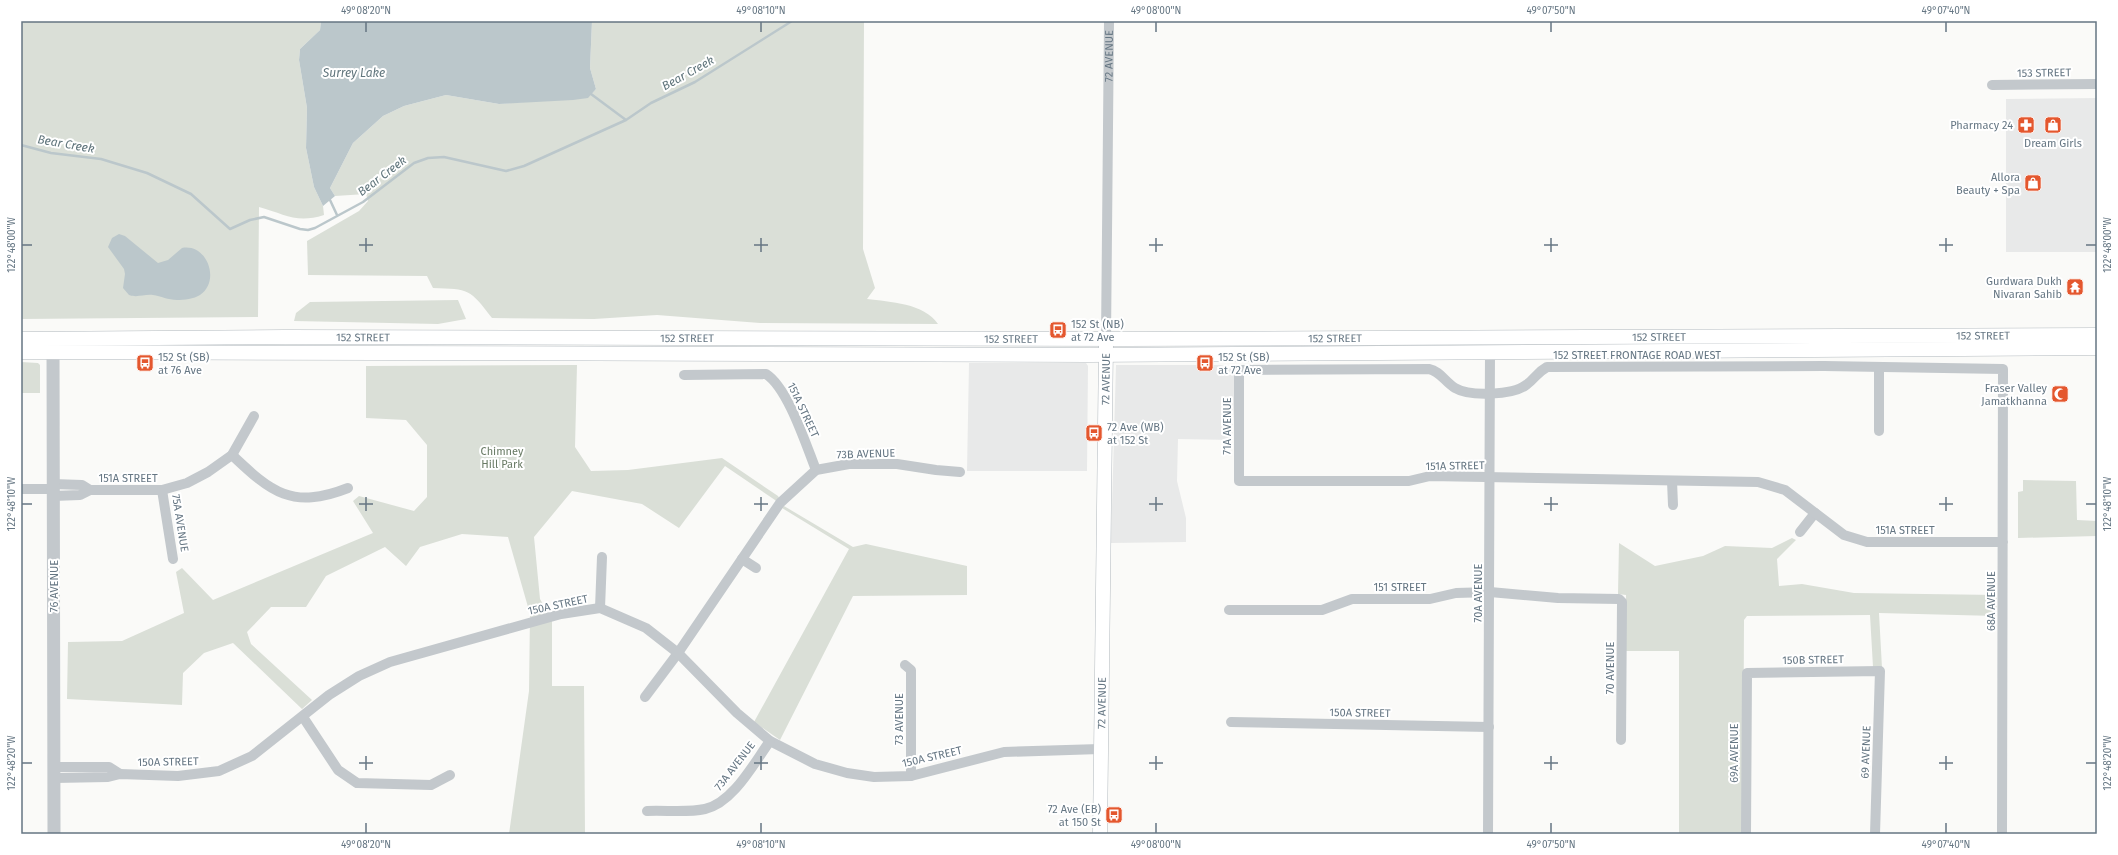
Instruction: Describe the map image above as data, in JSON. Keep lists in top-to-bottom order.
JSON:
{
  "streets": {
    "main road": ["72 AVENUE", "152 STREET"],
    "street": [
      "153 STREET",
      "152 STREET FRONTAGE ROAD WEST",
      "151A STREET",
      "71A AVENUE",
      "73B AVENUE",
      "75A AVENUE",
      "76 AVENUE",
      "151 STREET",
      "70A AVENUE",
      "68A AVENUE",
      "150A STREET",
      "150B STREET",
      "70 AVENUE",
      "73 AVENUE",
      "69 AVENUE",
      "69A AVENUE",
      "73A AVENUE"
    ]
  },
  "crossings": [
    ["72 AVENUE", "152 STREET"],
    ["72 AVENUE", "150A STREET"],
    ["152 STREET", "76 AVENUE"],
    ["152 STREET", "70A AVENUE"],
    ["152 STREET FRONTAGE ROAD WEST", "71A AVENUE"],
    ["152 STREET FRONTAGE ROAD WEST", "70A AVENUE"],
    ["152 STREET FRONTAGE ROAD WEST", "68A AVENUE"],
    ["151A STREET", "71A AVENUE"],
    ["151A STREET", "73B AVENUE"],
    ["151A STREET", "75A AVENUE"],
    ["151A STREET", "76 AVENUE"],
    ["151A STREET", "70A AVENUE"],
    ["151A STREET", "68A AVENUE"],
    ["76 AVENUE", "150A STREET"],
    ["151 STREET", "70A AVENUE"],
    ["151 STREET", "70 AVENUE"],
    ["70A AVENUE", "150A STREET"],
    ["150A STREET", "73 AVENUE"],
    ["150A STREET", "73A AVENUE"],
    ["150B STREET", "69 AVENUE"],
    ["150B STREET", "69A AVENUE"]
  ],
  "water": ["Surrey Lake", "Bear Creek"],
  "parks": ["Chimney Hill Park"],
  "places": {
    "pharmacy": ["Pharmacy 24"],
    "shop": ["Dream Girls", "Allora Beauty + Spa"],
    "temple": ["Gurdwara Dukh Nivaran Sahib"],
    "bus stop": [
      "152 St (NB) at 72 Ave",
      "152 St (SB) at 76 Ave",
      "152 St (SB) at 72 Ave",
      "72 Ave (WB) at 152 St",
      "72 Ave (EB) at 150 St"
    ],
    "mosque": ["Fraser Valley Jamatkhanna"]
  },
  "coordinates": [
    "49°08'20\"N",
    "49°08'10\"N",
    "49°08'00\"N",
    "49°07'50\"N",
    "49°07'40\"N",
    "122°48'00\"W",
    "122°48'10\"W",
    "122°48'20\"W"
  ]
}
